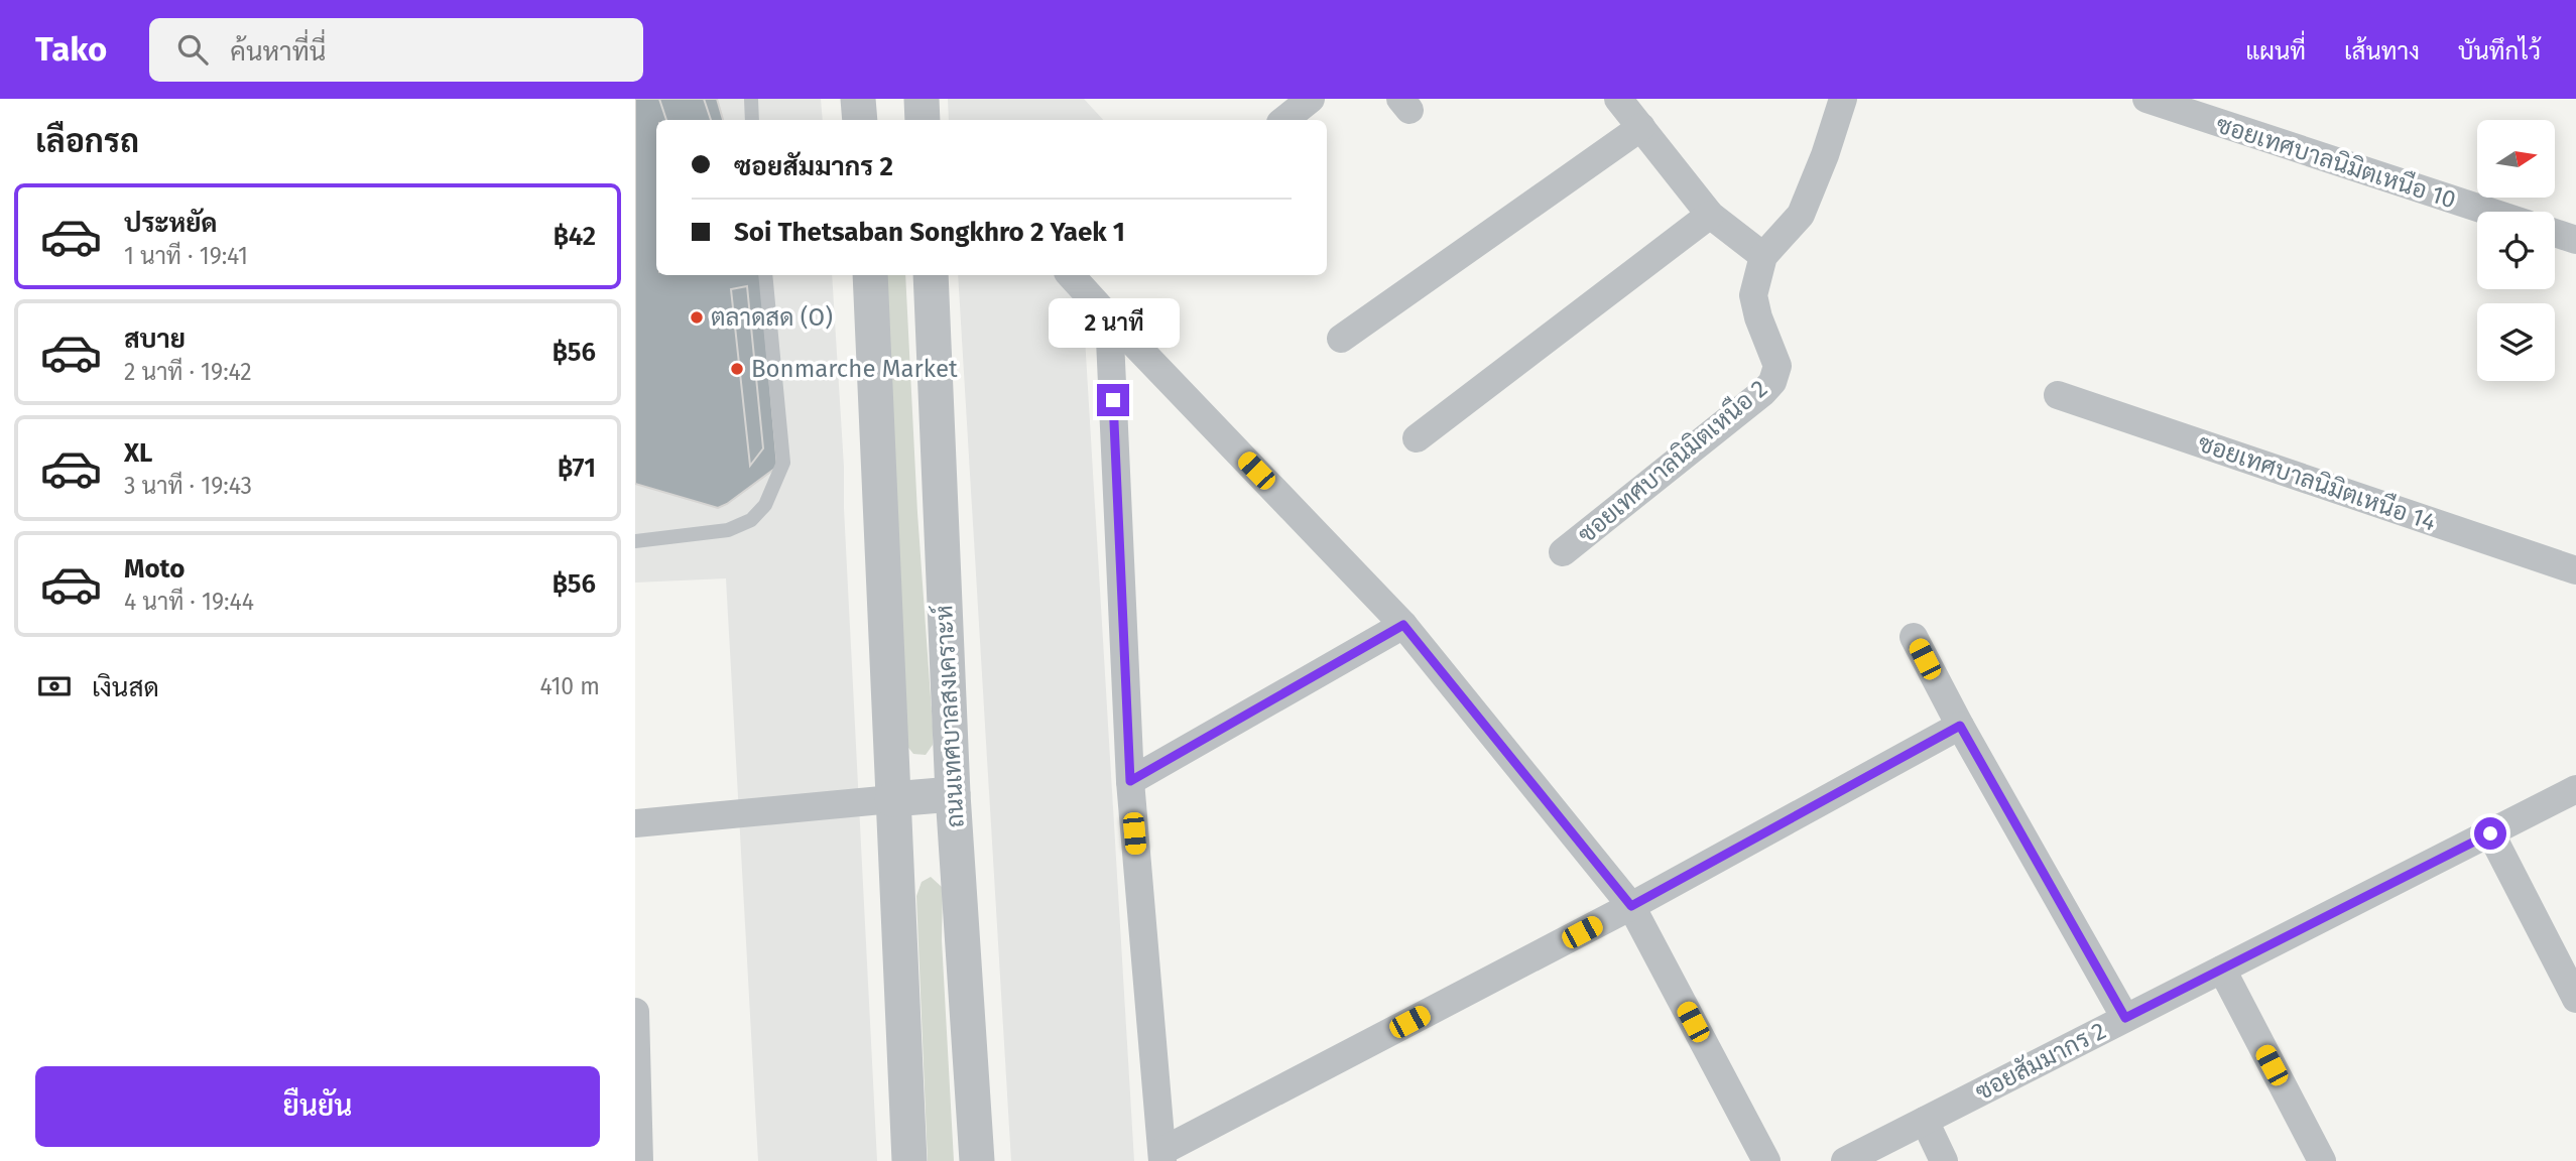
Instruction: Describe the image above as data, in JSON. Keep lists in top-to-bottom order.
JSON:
{
  "streets": {
    "street": [
      "ซอยเทศบาลนิมิตเหนือ 10",
      "ซอยเทศบาลนิมิตเหนือ 2",
      "ซอยเทศบาลนิมิตเหนือ 14",
      "ถนนเทศบาลสงเคราะห์",
      "ซอยสัมมากร 2"
    ]
  },
  "places": ["ตลาดสด (O)", "Bonmarche Market"],
  "north": "right",
  "page": {
    "header": "Tako",
    "search": "ค้นหาที่นี่",
    "nav": ["แผนที่", "เส้นทาง", "บันทึกไว้"],
    "heading": "เลือกรถ",
    "banner": ["ซอยสัมมากร 2", "Soi Thetsaban Songkhro 2 Yaek 1"],
    "list": [
      {
        "name": "ประหยัด",
        "note": "1 นาที · 19:41",
        "value": "฿42"
      },
      {
        "name": "สบาย",
        "note": "2 นาที · 19:42",
        "value": "฿56"
      },
      {
        "name": "XL",
        "note": "3 นาที · 19:43",
        "value": "฿71"
      },
      {
        "name": "Moto",
        "note": "4 นาที · 19:44",
        "value": "฿56"
      }
    ],
    "bubble": "2 นาที",
    "pay": ["เงินสด", "410 m"],
    "buttons": "ยืนยัน"
  }
}
